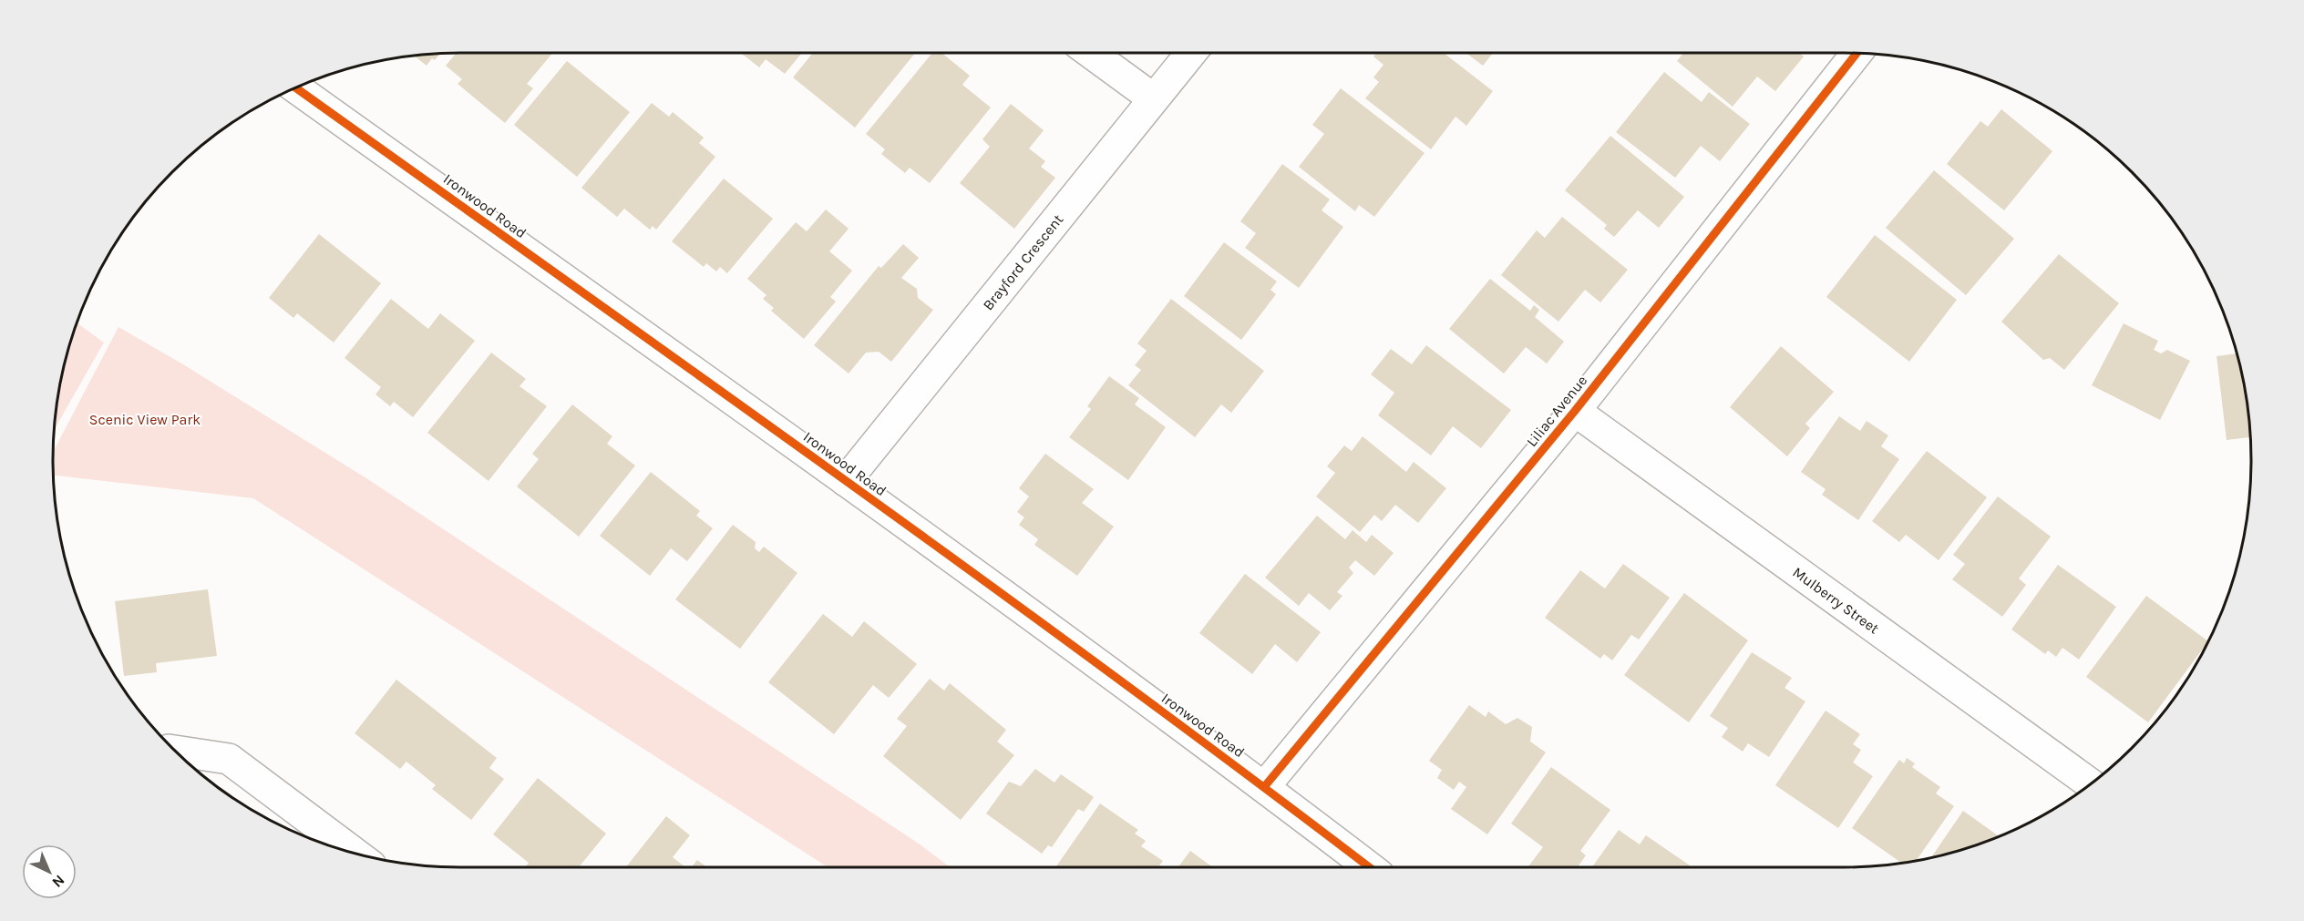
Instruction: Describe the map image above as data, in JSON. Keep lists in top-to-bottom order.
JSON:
{
  "streets": {
    "street": [
      "Ironwood Road",
      "Brayford Crescent",
      "Liliac Avenue",
      "Mulberry Street"
    ]
  },
  "crossings": [
    ["Ironwood Road", "Brayford Crescent"],
    ["Ironwood Road", "Liliac Avenue"],
    ["Liliac Avenue", "Mulberry Street"]
  ],
  "parks": ["Scenic View Park"],
  "north": "bottom right"
}
